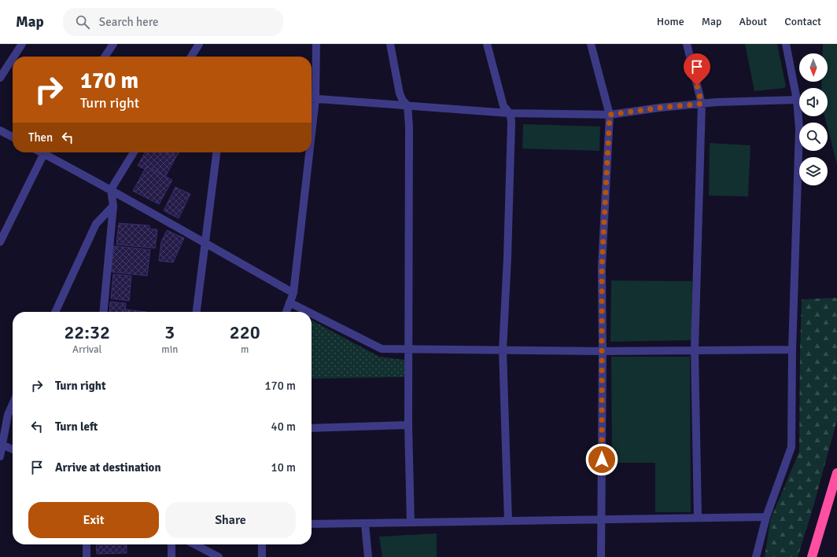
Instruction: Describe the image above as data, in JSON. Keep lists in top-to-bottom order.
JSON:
{
  "north": "bottom",
  "page": {
    "header": "Map",
    "search": "Search here",
    "nav": [
      "Home",
      "Map",
      "About",
      "Contact"
    ],
    "turn": ["170 m", "Turn right"],
    "then": "Then",
    "eta": [
      "22:32",
      "Arrival",
      "3",
      "min",
      "220",
      "m"
    ],
    "list": [
      {
        "name": "Turn right",
        "value": "170 m"
      },
      {
        "name": "Turn left",
        "value": "40 m"
      },
      {
        "name": "Arrive at destination",
        "value": "10 m"
      }
    ],
    "buttons": ["Exit", "Share"]
  }
}
